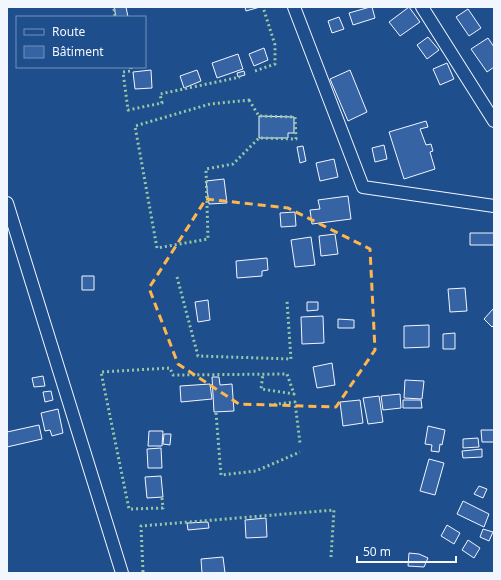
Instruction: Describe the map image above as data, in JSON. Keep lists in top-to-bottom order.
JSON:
{
  "legend": ["Route", "Bâtiment"],
  "scale_bar": "50 m"
}
